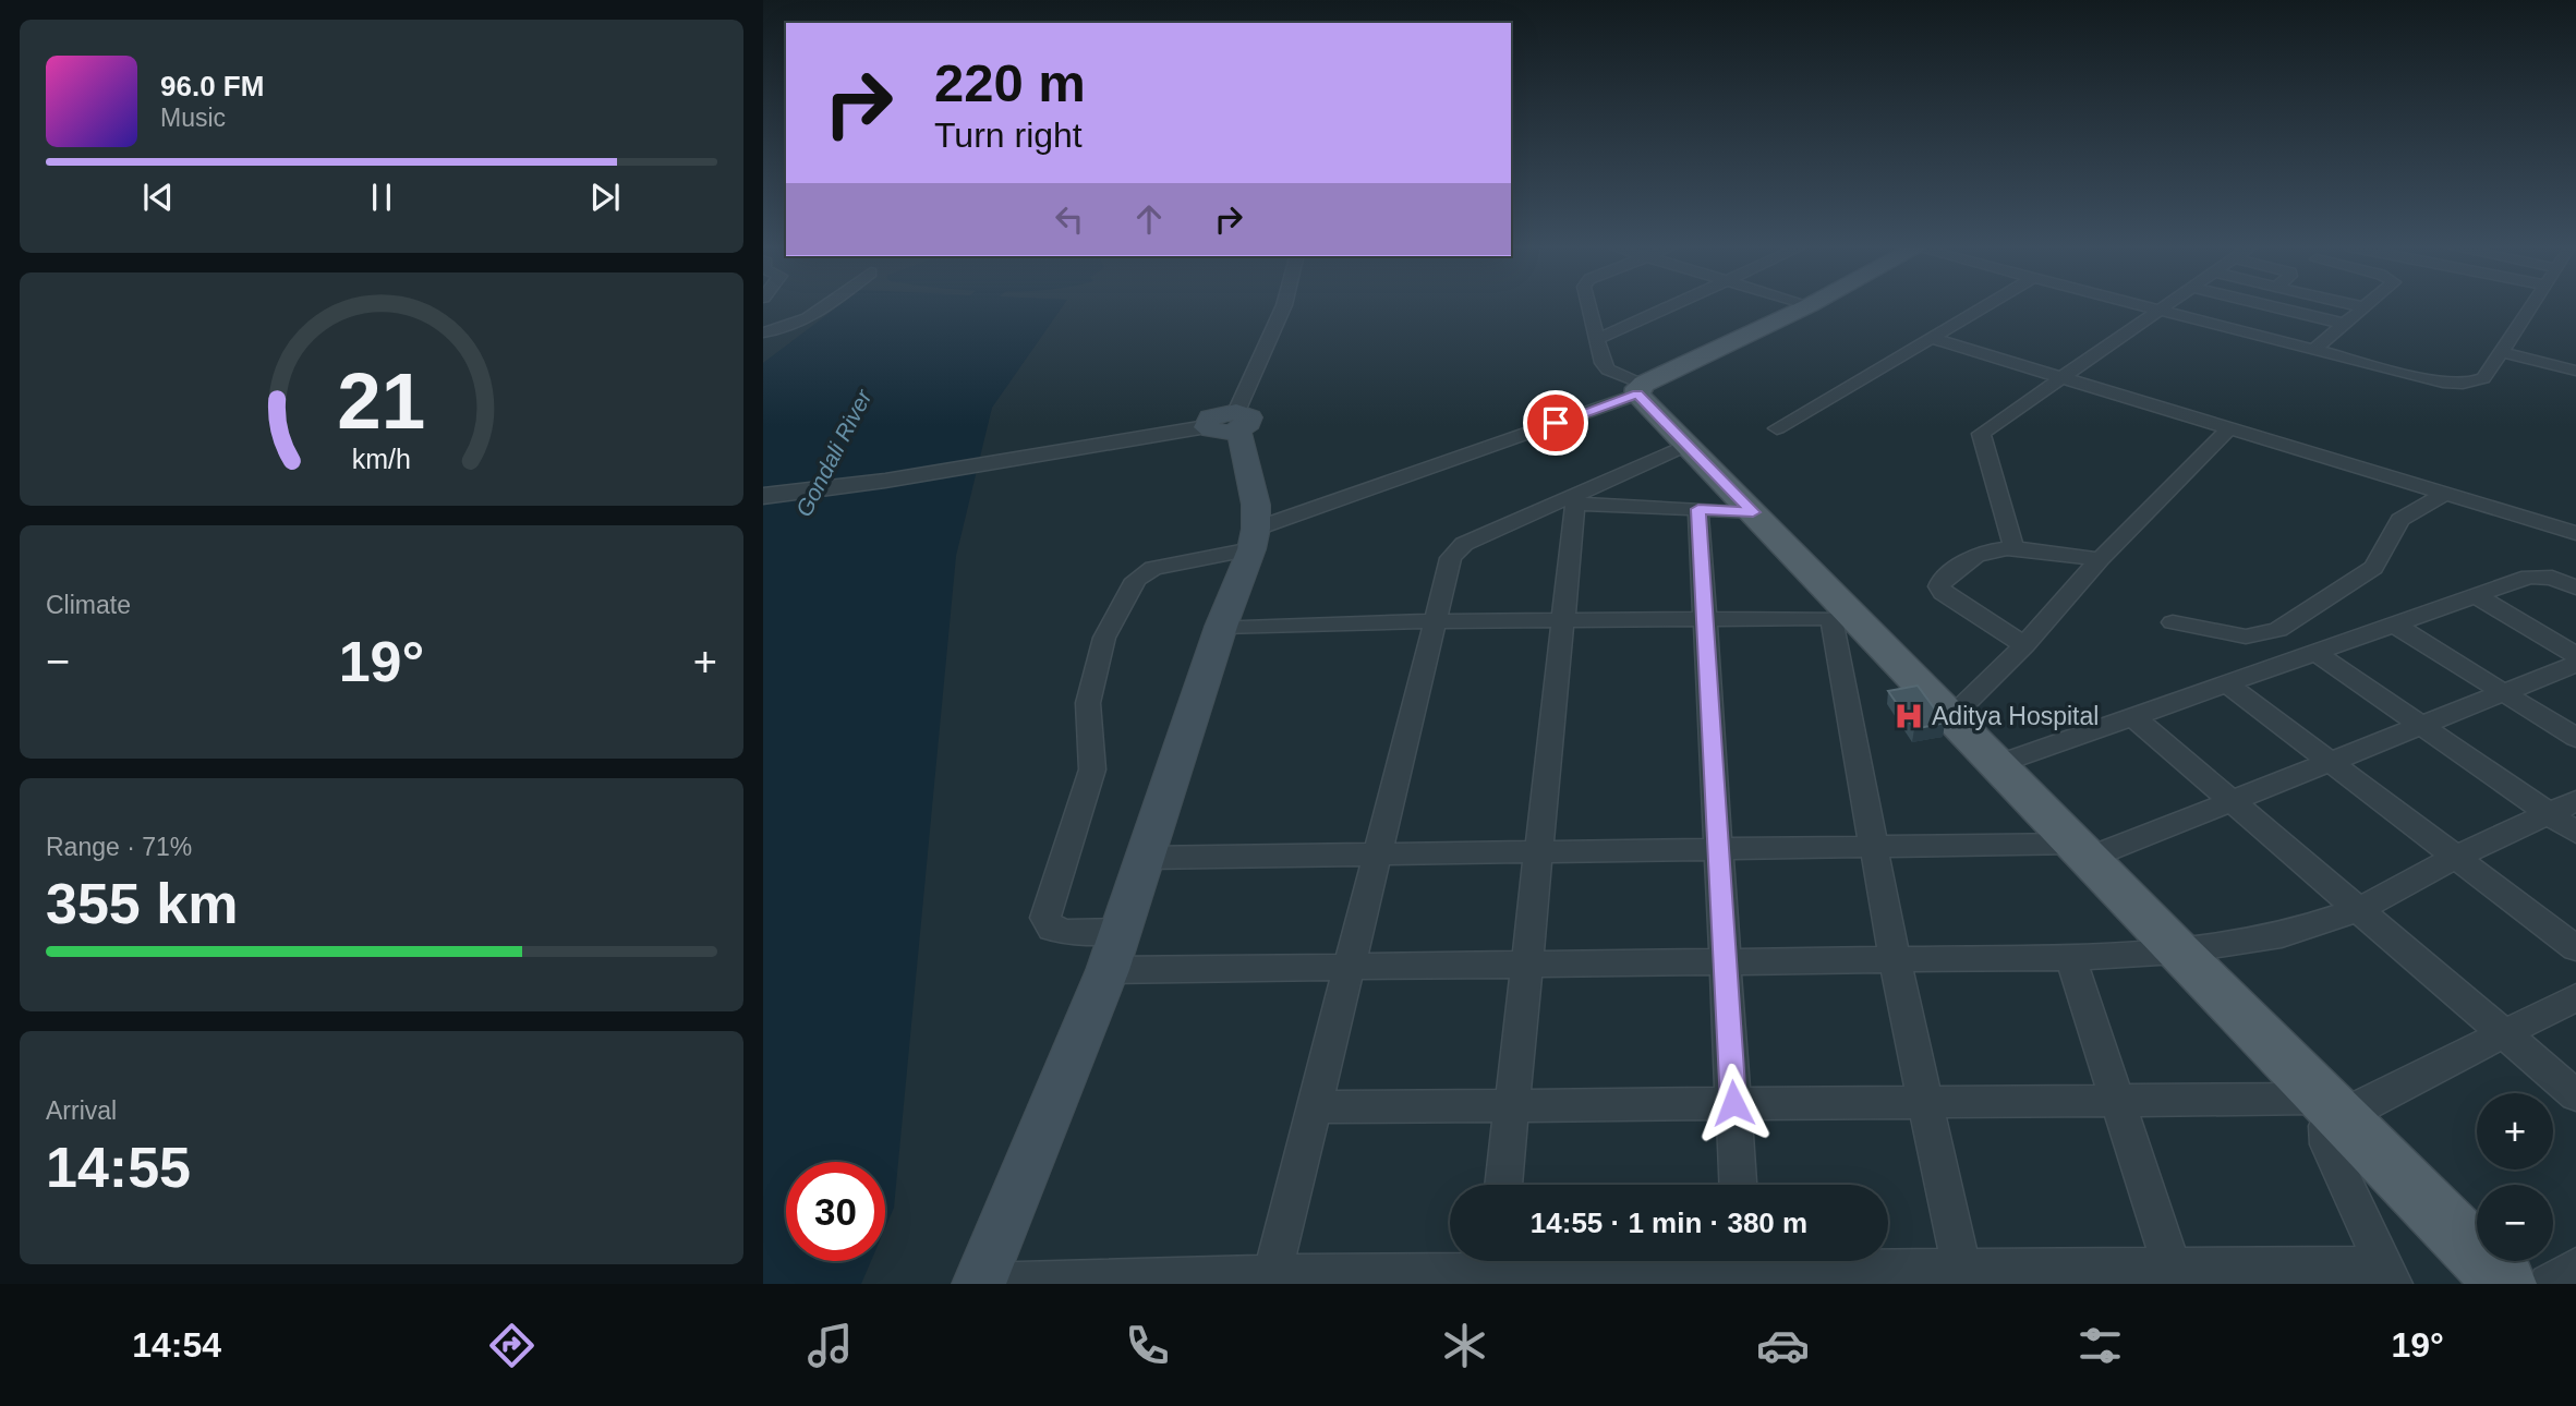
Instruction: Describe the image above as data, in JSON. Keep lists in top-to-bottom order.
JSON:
{
  "water": ["Gondali River"],
  "places": {
    "hospital": ["Aditya Hospital"]
  },
  "page": {
    "turn": ["220 m", "Turn right"],
    "song": ["96.0 FM", "Music"],
    "tile": [
      "Climate",
      ["Range · 71%", "355 km"],
      ["Arrival", "14:55"]
    ],
    "heat": ["−", "19°", "+"],
    "map_buttons": ["+", "−"],
    "limit": "30",
    "trip": "14:55 · 1 min · 380 m",
    "tabs": ["14:54", "19°"],
    "gauge": ["21", "km/h"]
  }
}
